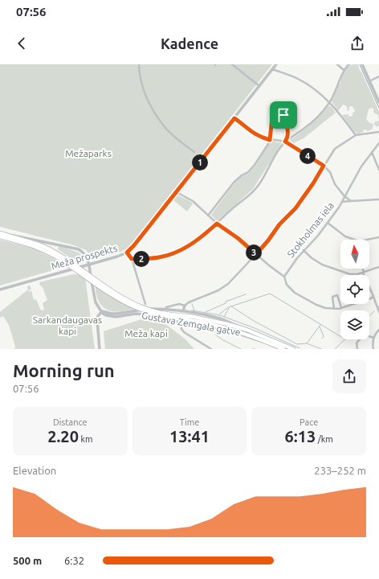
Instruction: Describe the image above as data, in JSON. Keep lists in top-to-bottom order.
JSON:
{
  "streets": {
    "main road": ["Gustava Zemgala gatve"],
    "street": ["Stokholmas iela", "Meža prospekts"]
  },
  "parks": ["Mežaparks", "Sarkandaugavas kapi", "Meža kapi"],
  "north": "top",
  "page": {
    "status": "07:56",
    "header": "Kadence",
    "pins": [
      "4",
      "1",
      "3",
      "2"
    ],
    "heading": ["Morning run", "07:56"],
    "stats": [
      ["Distance", "2.20 km"],
      ["Time", "13:41"],
      ["Pace", "6:13 /km"]
    ],
    "chart": ["Elevation", "233–252 m"],
    "list": [
      {
        "name": "500 m",
        "note": "6:32"
      }
    ]
  }
}
